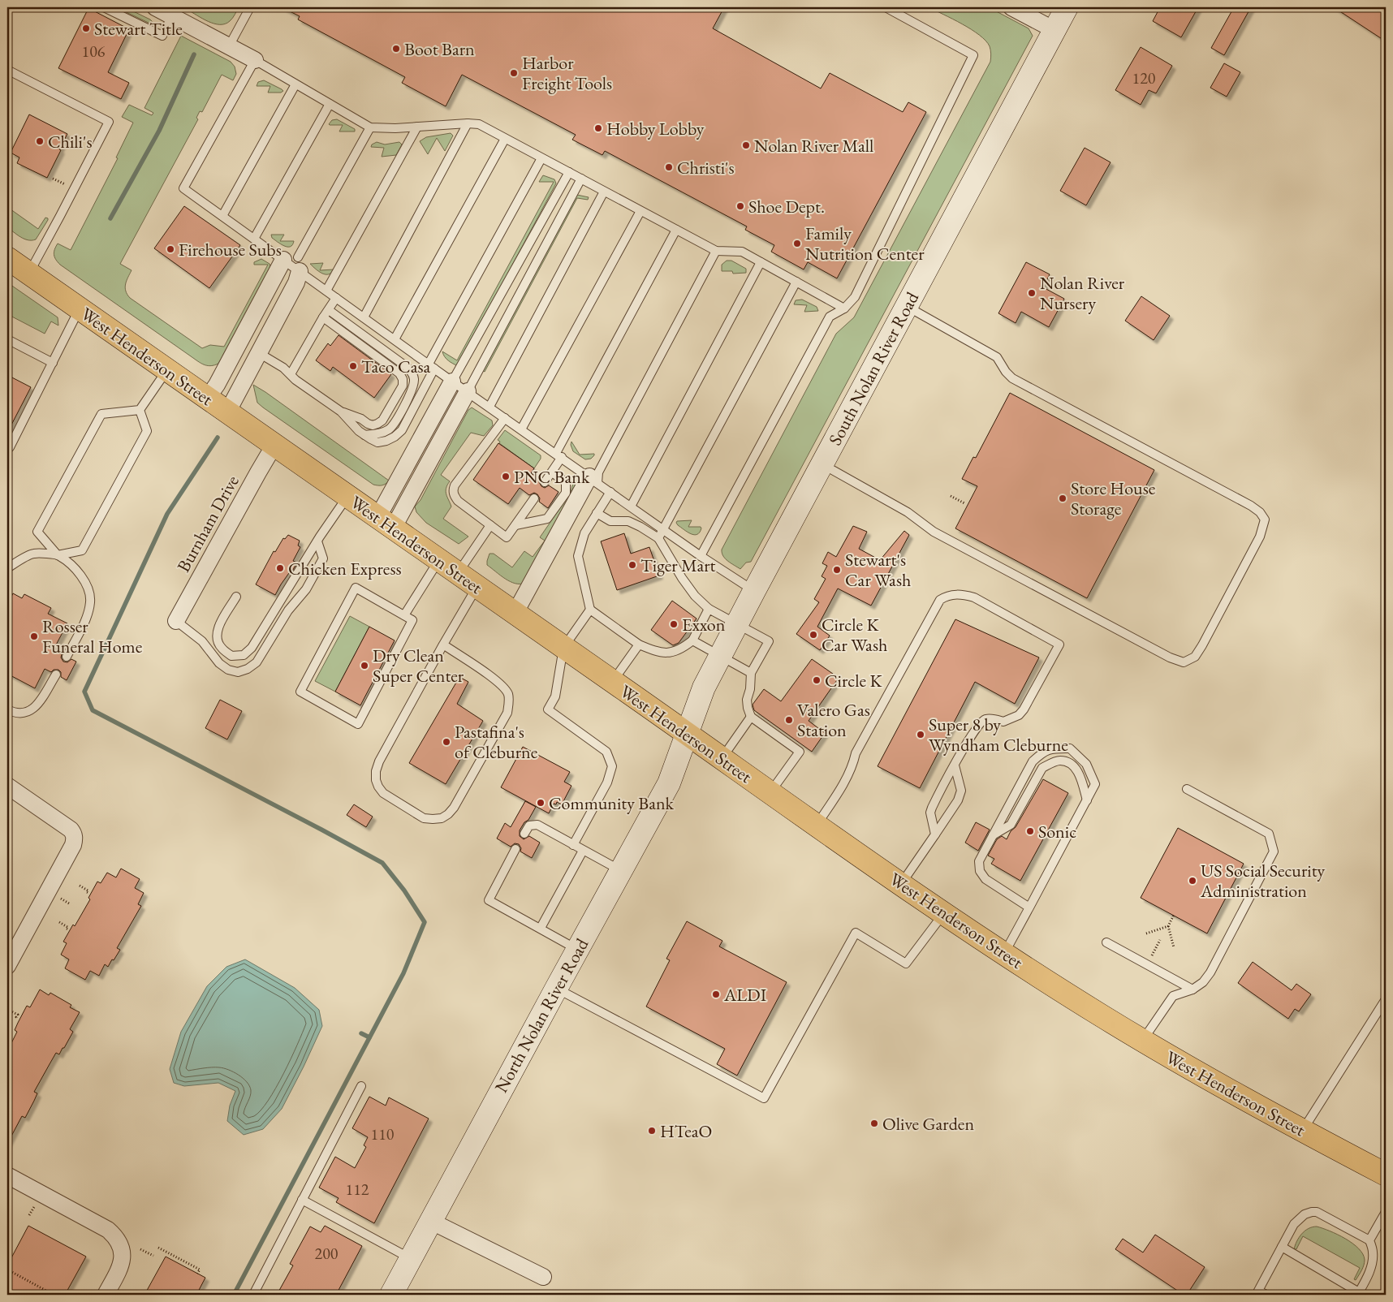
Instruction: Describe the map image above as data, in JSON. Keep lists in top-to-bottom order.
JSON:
{
  "streets": {
    "main road": ["West Henderson Street", "South Nolan River Road", "North Nolan River Road"],
    "street": ["Burnham Drive"]
  },
  "crossings": [
    ["West Henderson Street", "South Nolan River Road"],
    ["West Henderson Street", "Burnham Drive"],
    ["West Henderson Street", "North Nolan River Road"],
    ["South Nolan River Road", "North Nolan River Road"]
  ],
  "places": [
    "Stewart Title",
    "Boot Barn",
    "Harbor Freight Tools",
    "Hobby Lobby",
    "Chili's",
    "Nolan River Mall",
    "Christi's",
    "Shoe Dept.",
    "Family Nutrition Center",
    "Firehouse Subs",
    "Nolan River Nursery",
    "Taco Casa",
    "PNC Bank",
    "Store House Storage",
    "Tiger Mart",
    "Chicken Express",
    "Stewart's Car Wash",
    "Exxon",
    "Circle K Car Wash",
    "Rosser Funeral Home",
    "Dry Clean Super Center",
    "Circle K",
    "Valero Gas Station",
    "Super 8 by Wyndham Cleburne",
    "Pastafina's of Cleburne",
    "Community Bank",
    "Sonic",
    "US Social Security Administration",
    "ALDI",
    "Olive Garden",
    "HTeaO"
  ],
  "house_numbers": [
    "106",
    "120",
    "110",
    "112",
    "200"
  ]
}
